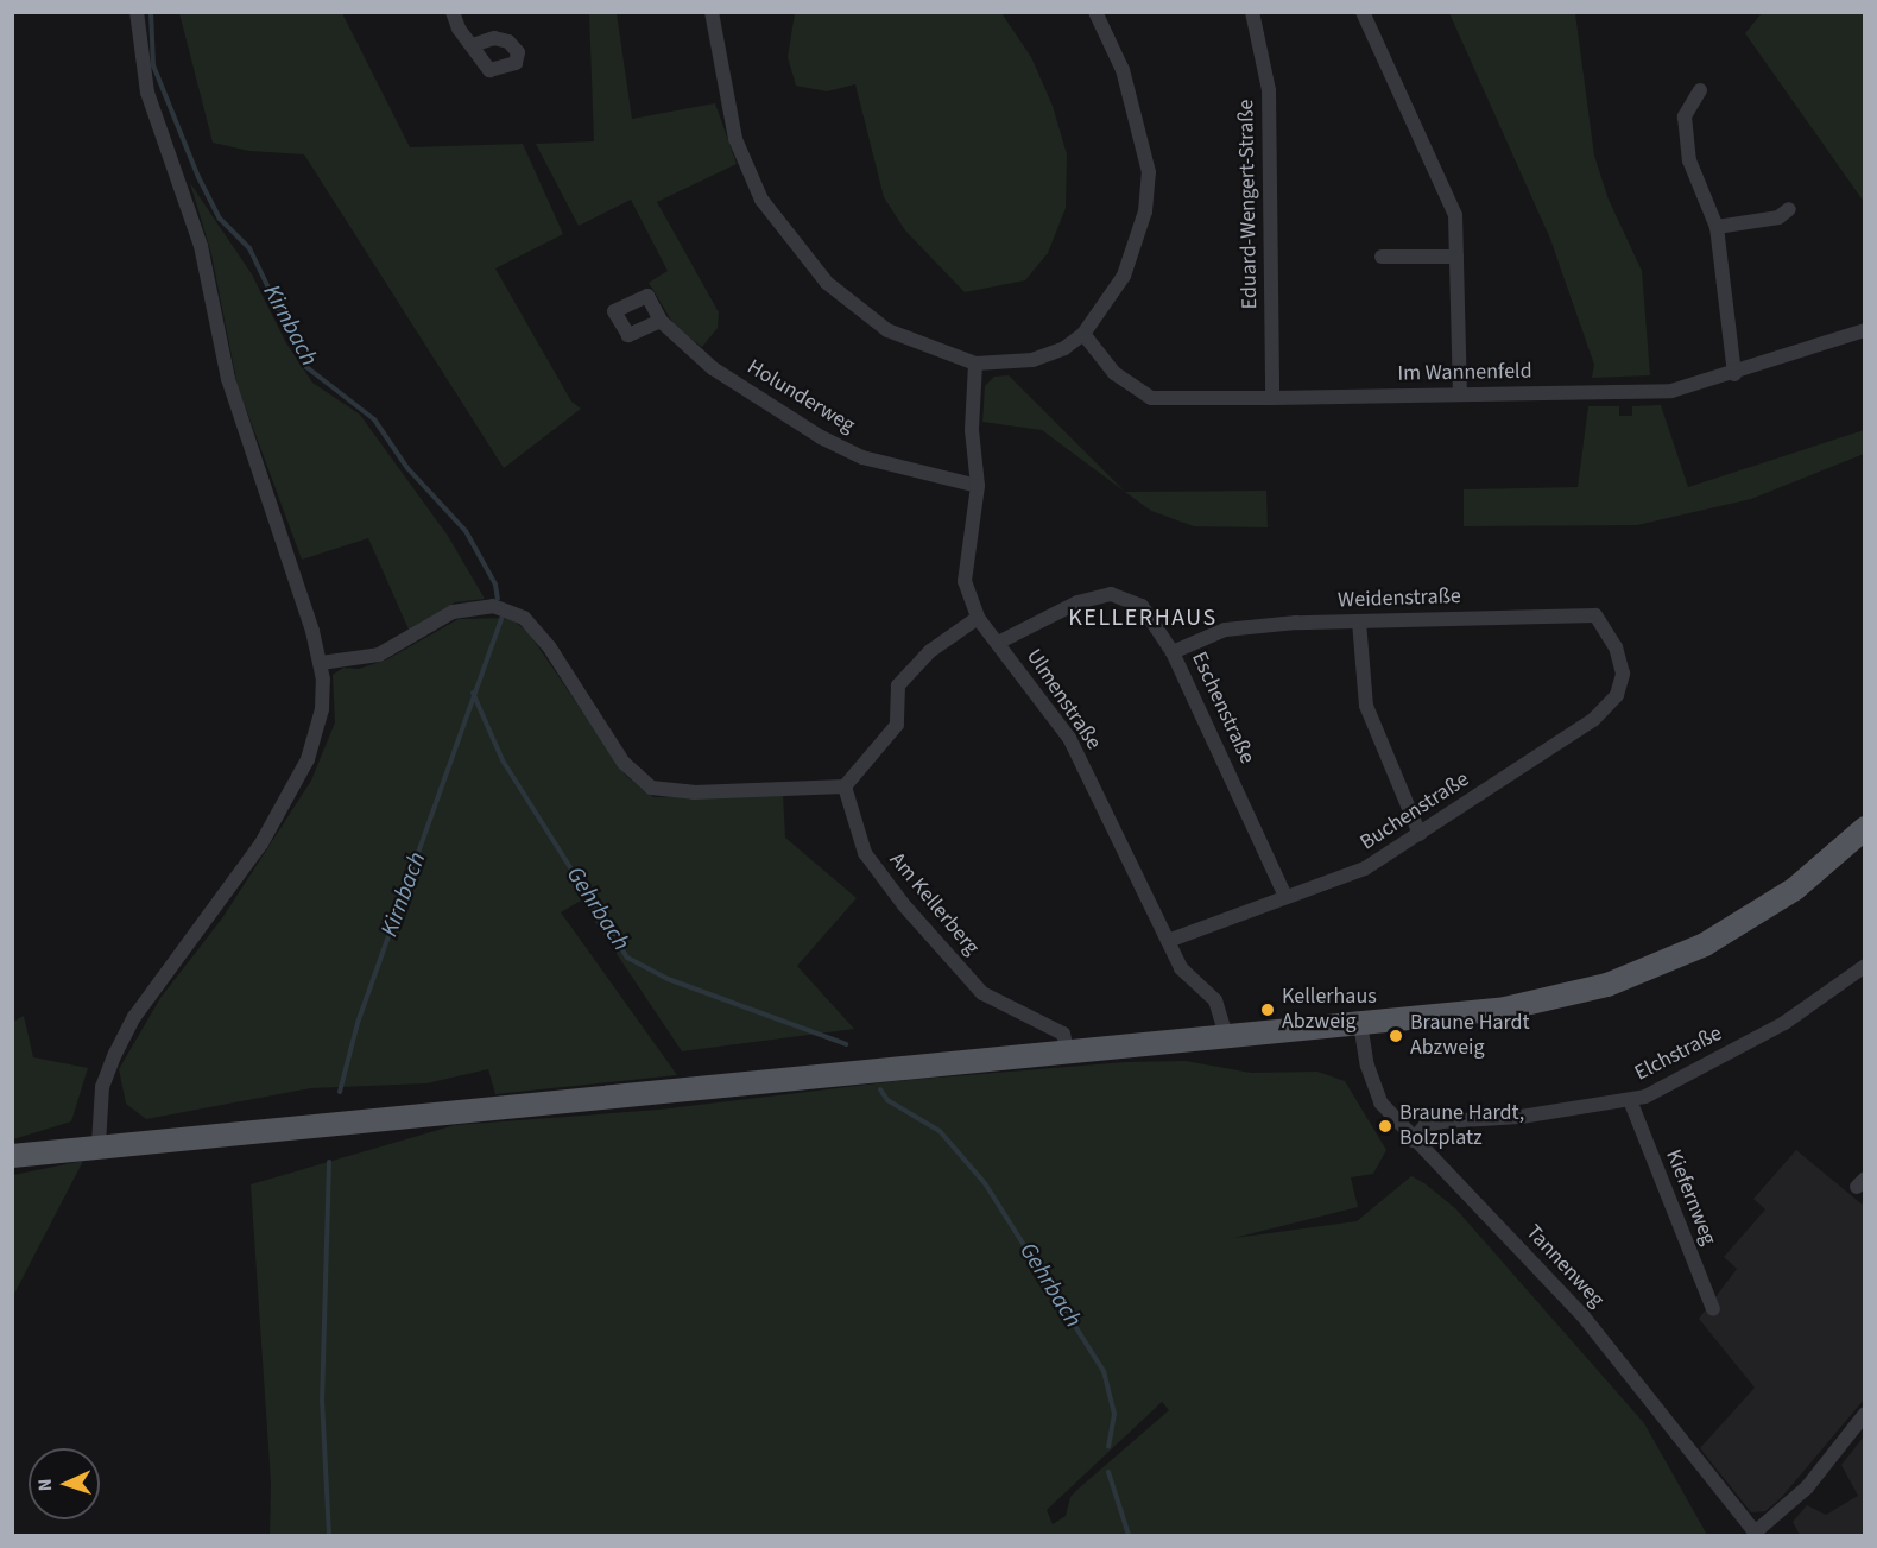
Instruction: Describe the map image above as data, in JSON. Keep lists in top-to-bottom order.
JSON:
{
  "streets": {
    "street": [
      "Eduard-Wengert-Straße",
      "Im Wannenfeld",
      "Holunderweg",
      "Weidenstraße",
      "Ulmenstraße",
      "Eschenstraße",
      "Buchenstraße",
      "Am Kellerberg",
      "Elchstraße",
      "Kiefernweg",
      "Tannenweg"
    ]
  },
  "crossings": [
    ["Eduard-Wengert-Straße", "Im Wannenfeld"],
    ["Holunderweg", "Ulmenstraße"],
    ["Weidenstraße", "Eschenstraße"],
    ["Weidenstraße", "Buchenstraße"],
    ["Ulmenstraße", "Eschenstraße"],
    ["Ulmenstraße", "Buchenstraße"],
    ["Eschenstraße", "Buchenstraße"],
    ["Elchstraße", "Kiefernweg"],
    ["Elchstraße", "Tannenweg"]
  ],
  "districts": ["KELLERHAUS"],
  "water": ["Kirnbach", "Gehrbach"],
  "places": ["Kellerhaus Abzweig", "Braune Hardt Abzweig", "Braune Hardt, Bolzplatz"],
  "north": "left"
}
